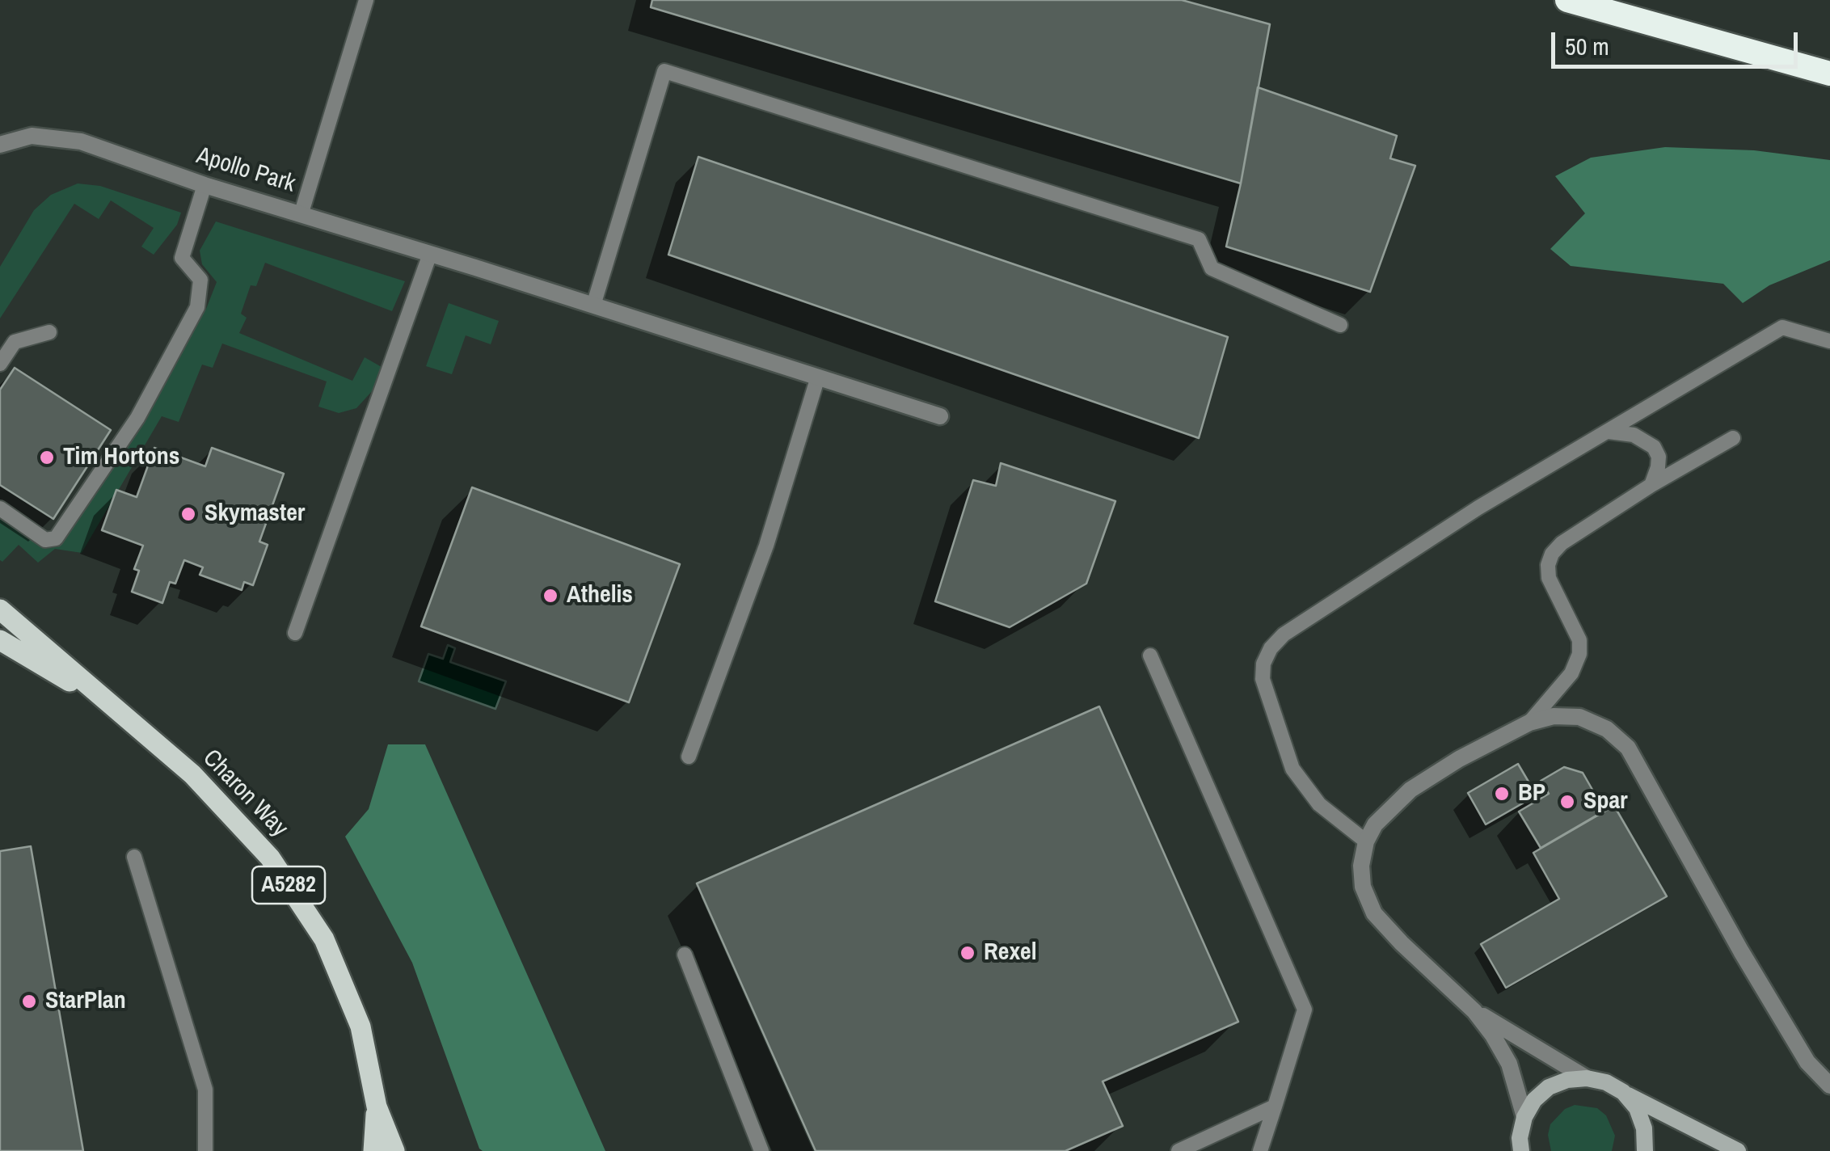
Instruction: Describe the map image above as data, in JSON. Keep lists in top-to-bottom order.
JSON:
{
  "streets": {
    "main road": ["Charon Way", "A5282"],
    "street": ["Apollo Park"]
  },
  "places": [
    "Tim Hortons",
    "Skymaster",
    "Athelis",
    "BP",
    "Spar",
    "Rexel",
    "StarPlan"
  ],
  "scale_bar": "50 m"
}
